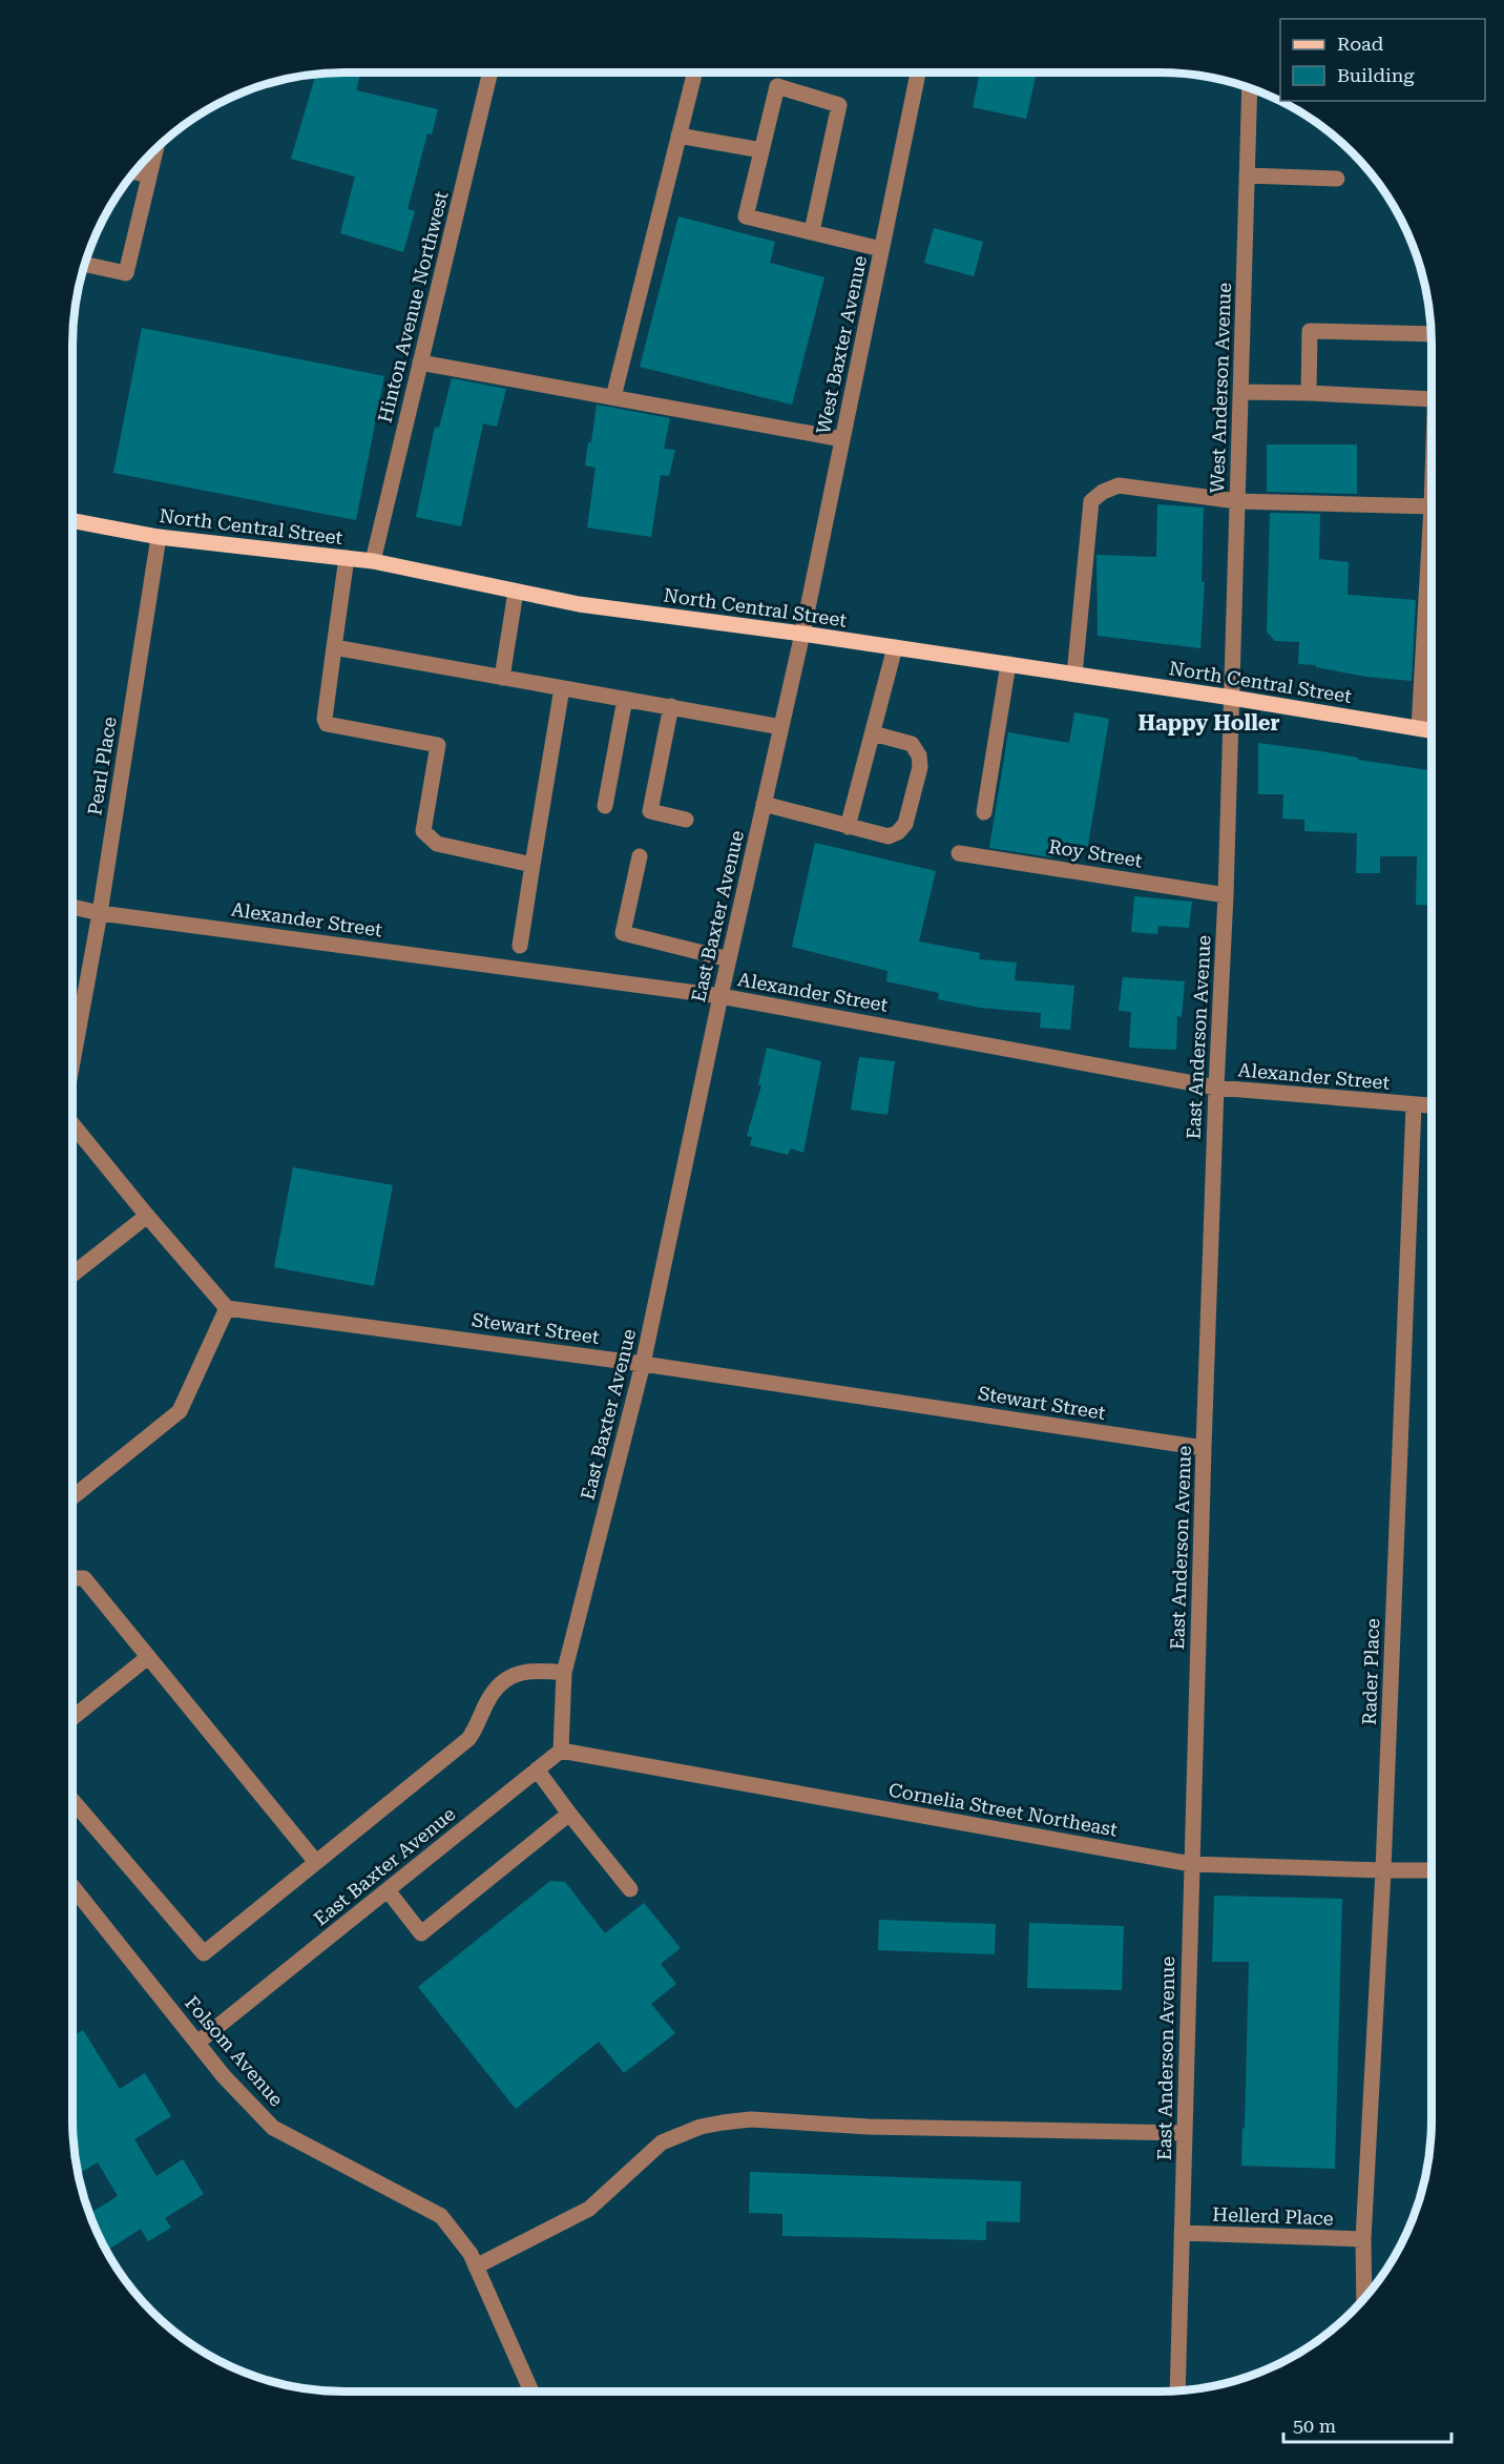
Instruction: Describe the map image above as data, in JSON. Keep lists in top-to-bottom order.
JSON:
{
  "streets": {
    "main road": ["North Central Street"],
    "street": [
      "Hinton Avenue Northwest",
      "West Baxter Avenue",
      "West Anderson Avenue",
      "Pearl Place",
      "Roy Street",
      "East Baxter Avenue",
      "Alexander Street",
      "East Anderson Avenue",
      "Stewart Street",
      "Rader Place",
      "Cornelia Street Northeast",
      "Folsom Avenue",
      "Hellerd Place"
    ]
  },
  "crossings": [
    ["Hinton Avenue Northwest", "North Central Street"],
    ["West Baxter Avenue", "North Central Street"],
    ["West Baxter Avenue", "East Baxter Avenue"],
    ["West Anderson Avenue", "North Central Street"],
    ["West Anderson Avenue", "East Anderson Avenue"],
    ["North Central Street", "Pearl Place"],
    ["North Central Street", "East Baxter Avenue"],
    ["North Central Street", "East Anderson Avenue"],
    ["Pearl Place", "Alexander Street"],
    ["Roy Street", "East Anderson Avenue"],
    ["East Baxter Avenue", "Alexander Street"],
    ["East Baxter Avenue", "Stewart Street"],
    ["East Baxter Avenue", "Cornelia Street Northeast"],
    ["East Baxter Avenue", "Folsom Avenue"],
    ["Alexander Street", "East Anderson Avenue"],
    ["Alexander Street", "Rader Place"],
    ["East Anderson Avenue", "Stewart Street"],
    ["East Anderson Avenue", "Cornelia Street Northeast"],
    ["East Anderson Avenue", "Hellerd Place"],
    ["Rader Place", "Cornelia Street Northeast"],
    ["Rader Place", "Hellerd Place"]
  ],
  "districts": ["Happy Holler"],
  "legend": ["Road", "Building"],
  "scale_bar": "50 m"
}
